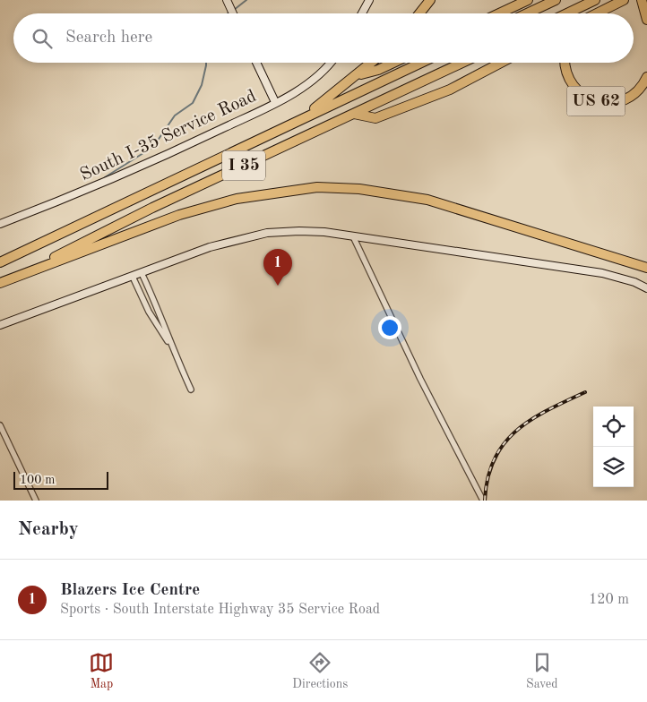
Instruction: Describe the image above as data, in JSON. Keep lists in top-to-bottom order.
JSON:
{
  "streets": {
    "highway": ["US 62", "I 35"],
    "street": ["South I-35 Service Road"]
  },
  "scale_bar": "100 m",
  "page": {
    "search": "Search here",
    "pins": "1",
    "scale": "100 m",
    "heading": "Nearby",
    "list": [
      {
        "mark": "1",
        "name": "Blazers Ice Centre",
        "note": "Sports · South Interstate Highway 35 Service Road",
        "value": "120 m"
      }
    ],
    "nav": ["Map", "Directions", "Saved"]
  }
}
